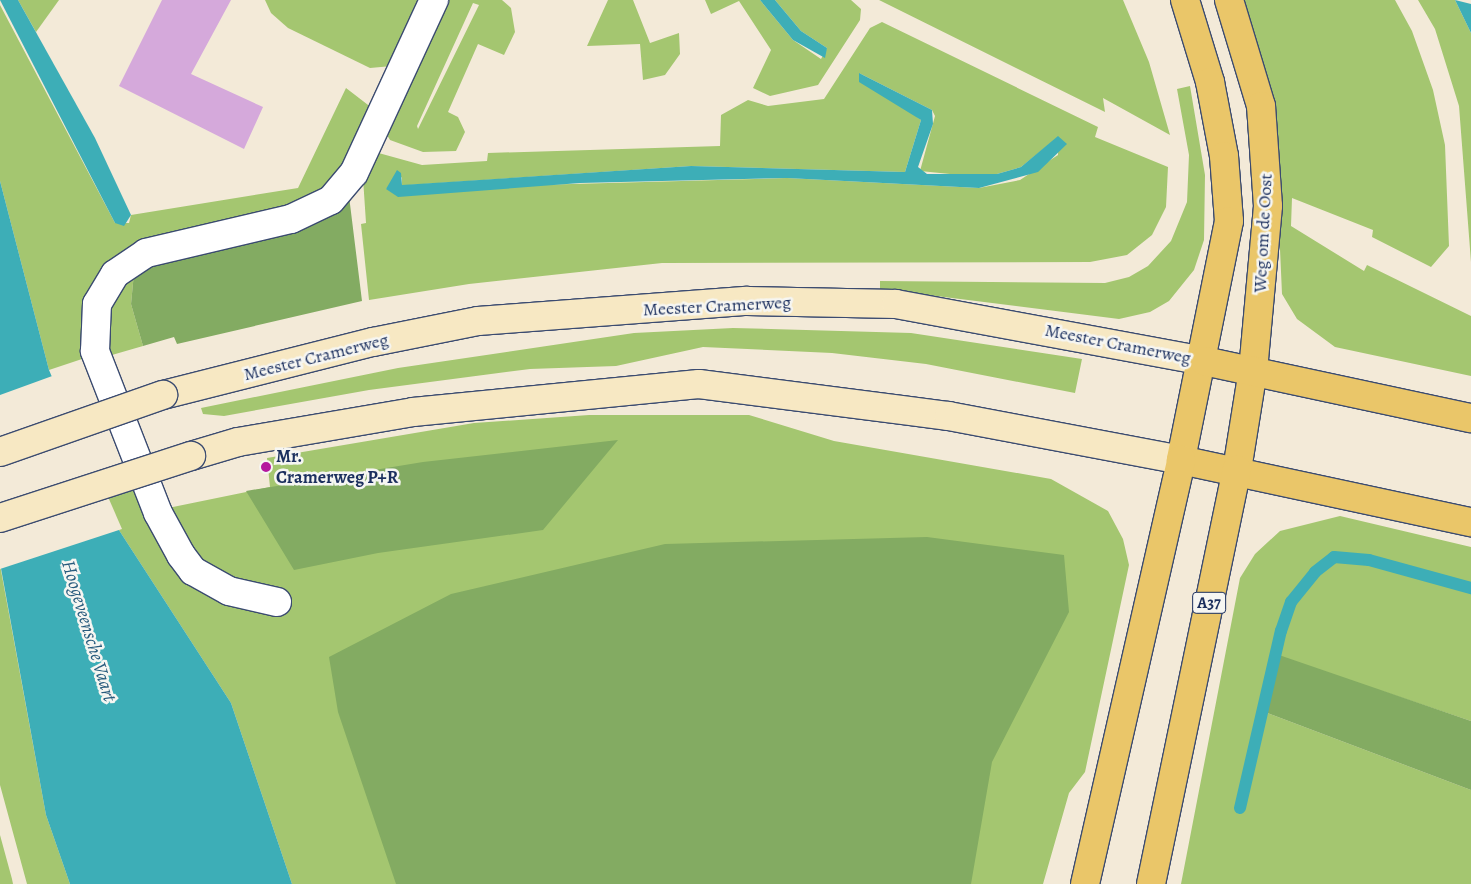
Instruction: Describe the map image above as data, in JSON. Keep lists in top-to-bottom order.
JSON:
{
  "streets": {
    "main road": ["Weg om de Oost", "Meester Cramerweg", "A37"]
  },
  "crossings": [
    ["Weg om de Oost", "Meester Cramerweg"],
    ["Weg om de Oost", "A37"]
  ],
  "water": ["Hoogeveensche Vaart"],
  "places": ["Mr. Cramerweg P+R"]
}
